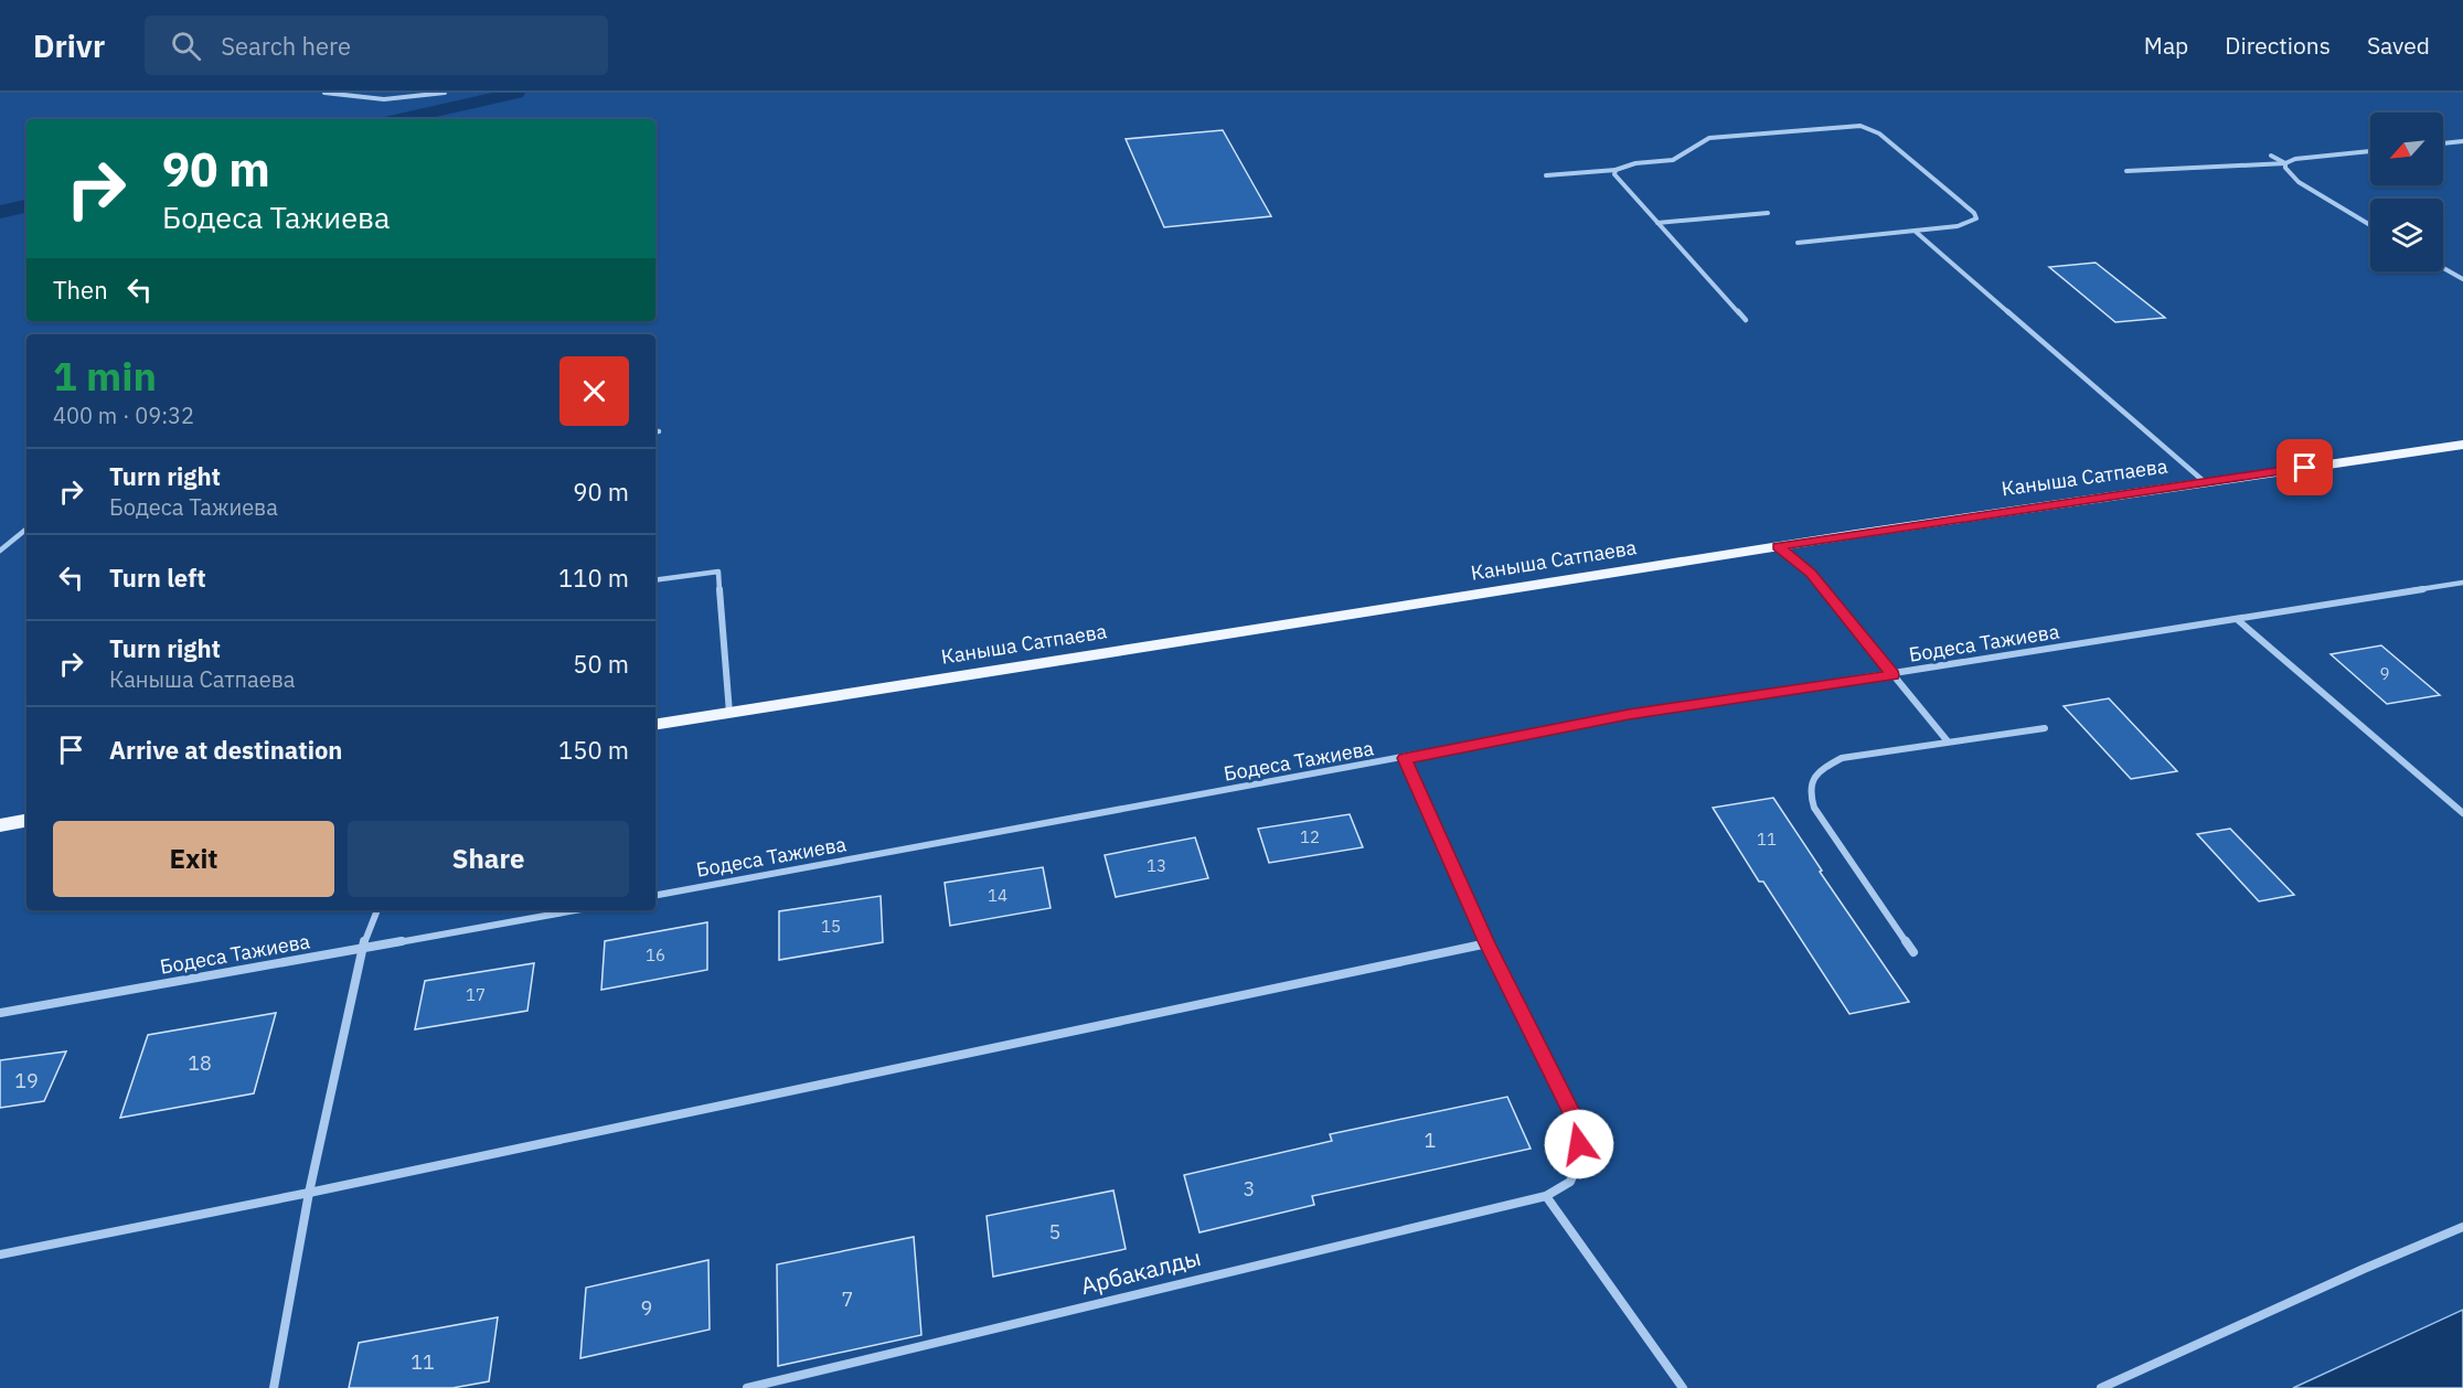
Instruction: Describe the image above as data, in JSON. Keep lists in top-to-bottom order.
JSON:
{
  "streets": {
    "main road": ["Каныша Сатпаева"],
    "street": ["Бодеса Тажиева", "Арбакалды"]
  },
  "house_numbers": [
    "9",
    "12",
    "11",
    "13",
    "14",
    "15",
    "16",
    "17",
    "18",
    "19",
    "1",
    "3",
    "5",
    "7",
    "9",
    "11"
  ],
  "north": "bottom left",
  "page": {
    "header": "Drivr",
    "search": "Search here",
    "nav": ["Map", "Directions", "Saved"],
    "turn": ["90 m", "Бодеса Тажиева"],
    "then": "Then",
    "heading": ["1 min", "400 m · 09:32"],
    "list": [
      {
        "name": "Turn right",
        "note": "Бодеса Тажиева",
        "value": "90 m"
      },
      {
        "name": "Turn left",
        "value": "110 m"
      },
      {
        "name": "Turn right",
        "note": "Каныша Сатпаева",
        "value": "50 m"
      },
      {
        "name": "Arrive at destination",
        "value": "150 m"
      }
    ],
    "buttons": ["Exit", "Share"]
  }
}
